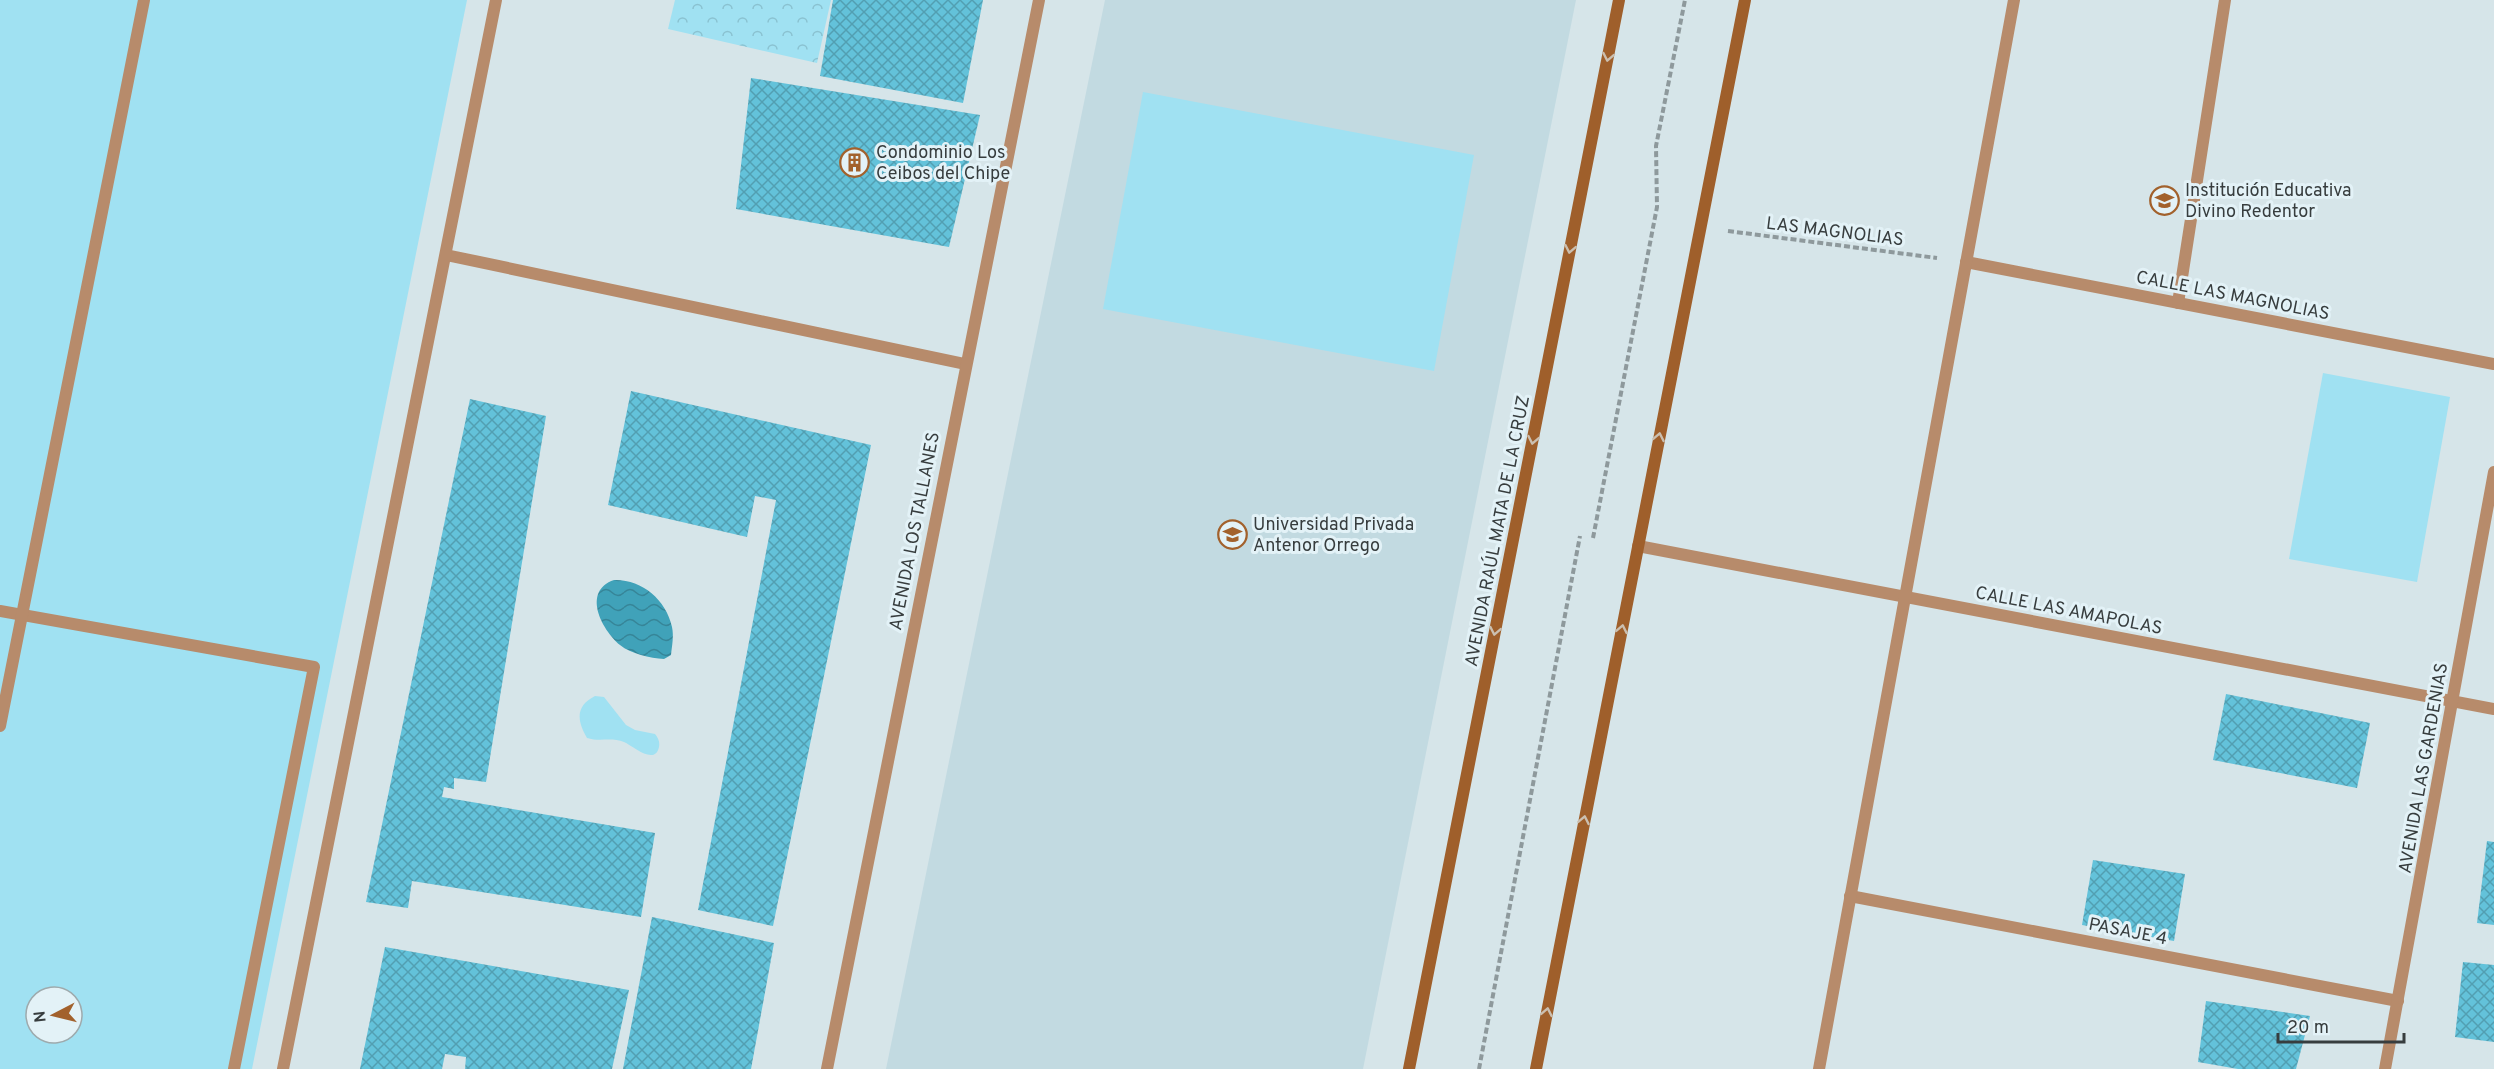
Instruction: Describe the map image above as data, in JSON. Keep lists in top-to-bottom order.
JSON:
{
  "streets": {
    "main road": ["AVENIDA RAÚL MATA DE LA CRUZ"],
    "street": [
      "CALLE LAS MAGNOLIAS",
      "AVENIDA LOS TALLANES",
      "CALLE LAS AMAPOLAS",
      "AVENIDA LAS GARDENIAS",
      "PASAJE 4"
    ],
    "path": ["LAS MAGNOLIAS"]
  },
  "crossings": [
    ["LAS MAGNOLIAS", "CALLE LAS MAGNOLIAS"],
    ["CALLE LAS AMAPOLAS", "AVENIDA LAS GARDENIAS"],
    ["AVENIDA LAS GARDENIAS", "PASAJE 4"]
  ],
  "one_way": ["AVENIDA RAÚL MATA DE LA CRUZ"],
  "places": {
    "building": ["Condominio Los Ceibos del Chipe"],
    "school or university": ["Institución Educativa Divino Redentor", "Universidad Privada Antenor Orrego"]
  },
  "scale_bar": "20 m",
  "north": "left"
}
